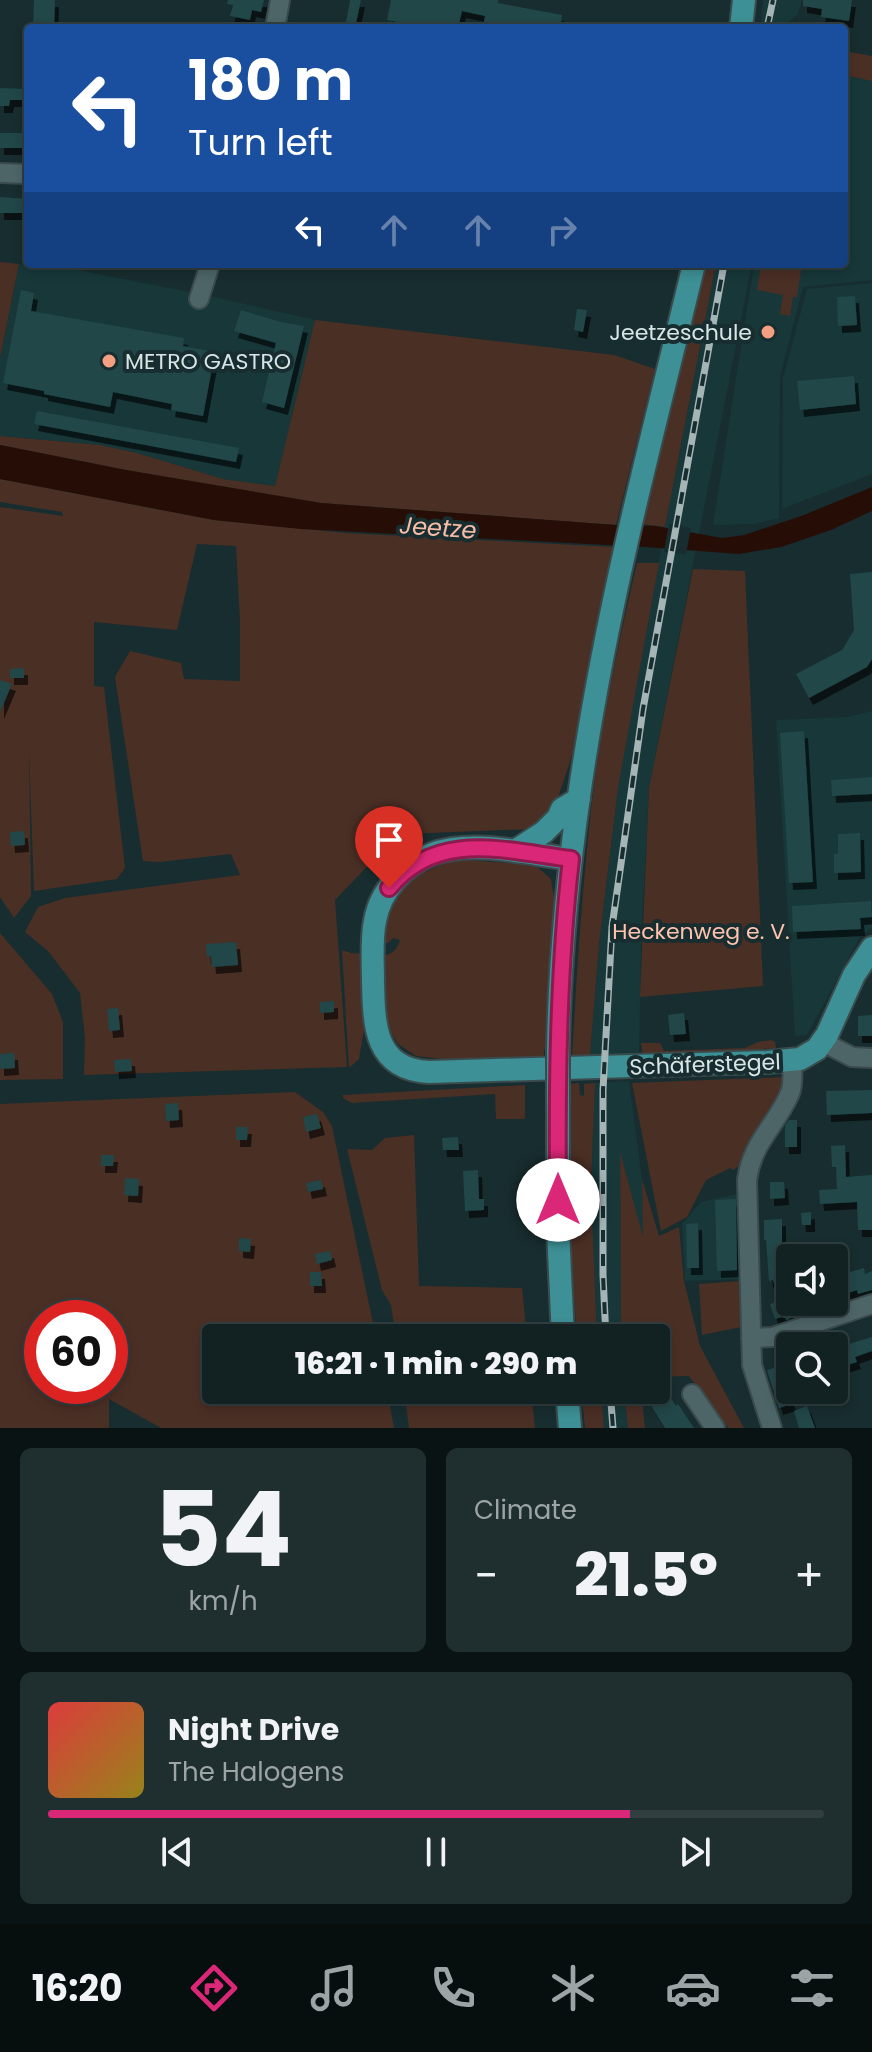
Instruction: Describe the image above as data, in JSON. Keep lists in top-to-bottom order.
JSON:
{
  "streets": {
    "main road": ["Schäferstegel"]
  },
  "water": ["Jeetze"],
  "parks": ["Heckenweg e. V."],
  "places": ["Jeetzeschule", "METRO GASTRO"],
  "page": {
    "turn": ["180 m", "Turn left"],
    "limit": "60",
    "trip": "16:21 · 1 min · 290 m",
    "tile": [
      ["54", "km/h"],
      "Climate"
    ],
    "heat": ["−", "21.5°", "+"],
    "song": ["Night Drive", "The Halogens"],
    "tabs": "16:20"
  }
}
